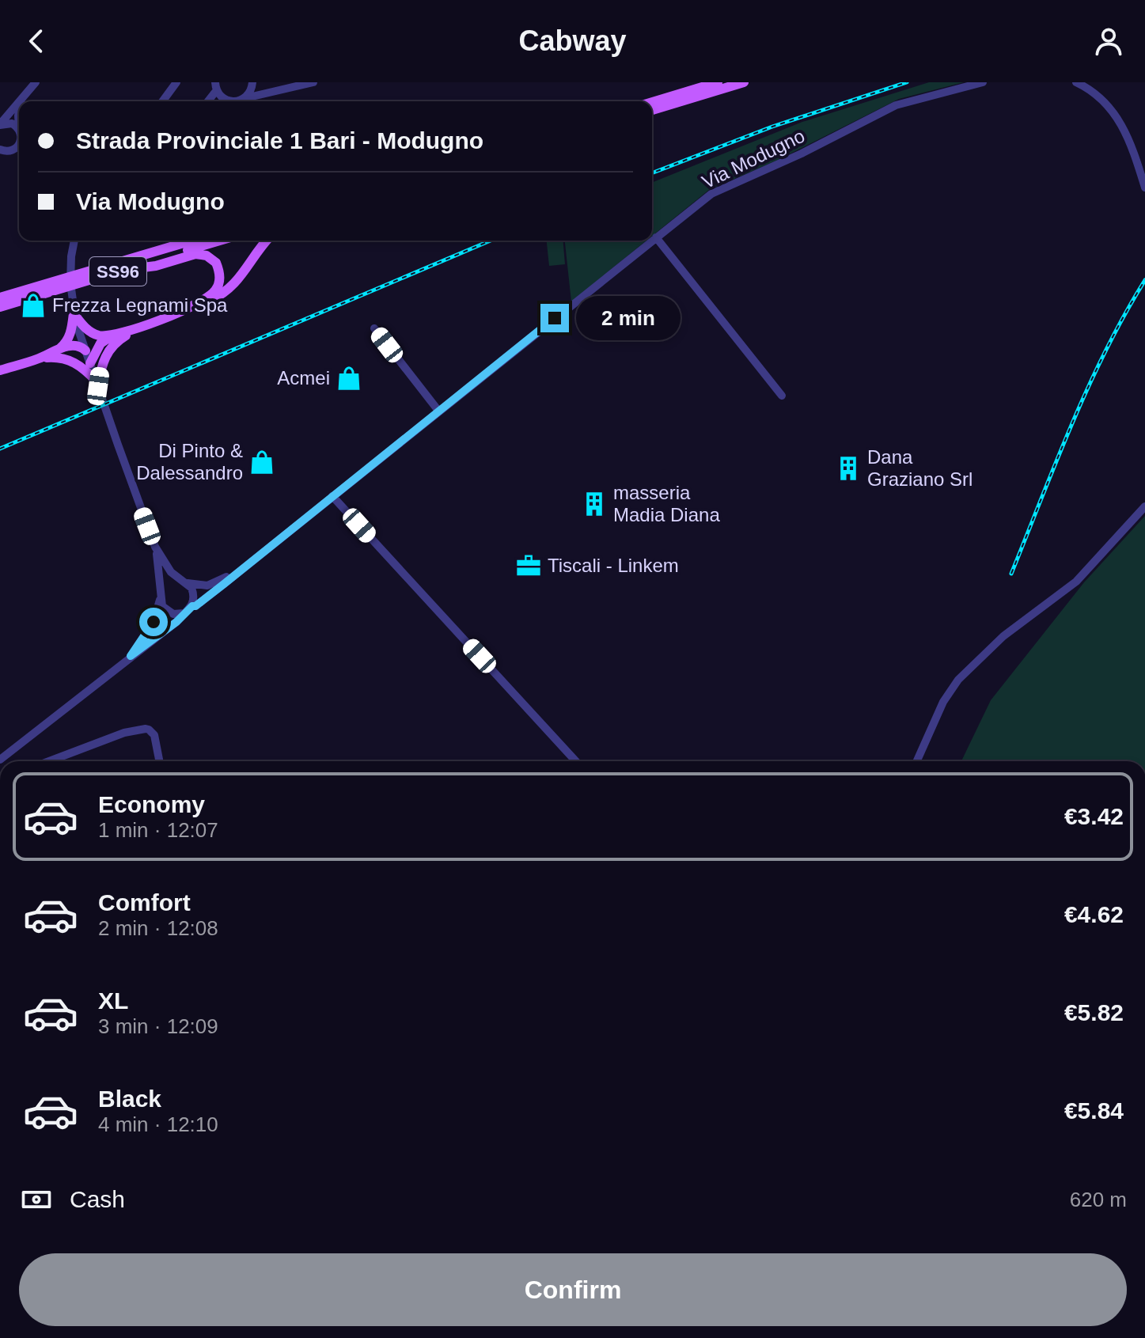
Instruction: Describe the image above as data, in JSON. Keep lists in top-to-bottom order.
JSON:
{
  "streets": {
    "main road": ["SS96"],
    "street": ["Via Modugno"]
  },
  "places": {
    "shop": ["Frezza Legnami Spa", "Acmei", "Di Pinto & Dalessandro"],
    "building": ["Dana Graziano Srl", "masseria Madia Diana"],
    "office": ["Tiscali - Linkem"]
  },
  "page": {
    "header": "Cabway",
    "banner": ["Strada Provinciale 1 Bari - Modugno", "Via Modugno"],
    "bubble": "2 min",
    "list": [
      {
        "name": "Economy",
        "note": "1 min · 12:07",
        "value": "€3.42"
      },
      {
        "name": "Comfort",
        "note": "2 min · 12:08",
        "value": "€4.62"
      },
      {
        "name": "XL",
        "note": "3 min · 12:09",
        "value": "€5.82"
      },
      {
        "name": "Black",
        "note": "4 min · 12:10",
        "value": "€5.84"
      }
    ],
    "pay": ["Cash", "620 m"],
    "buttons": "Confirm"
  }
}
